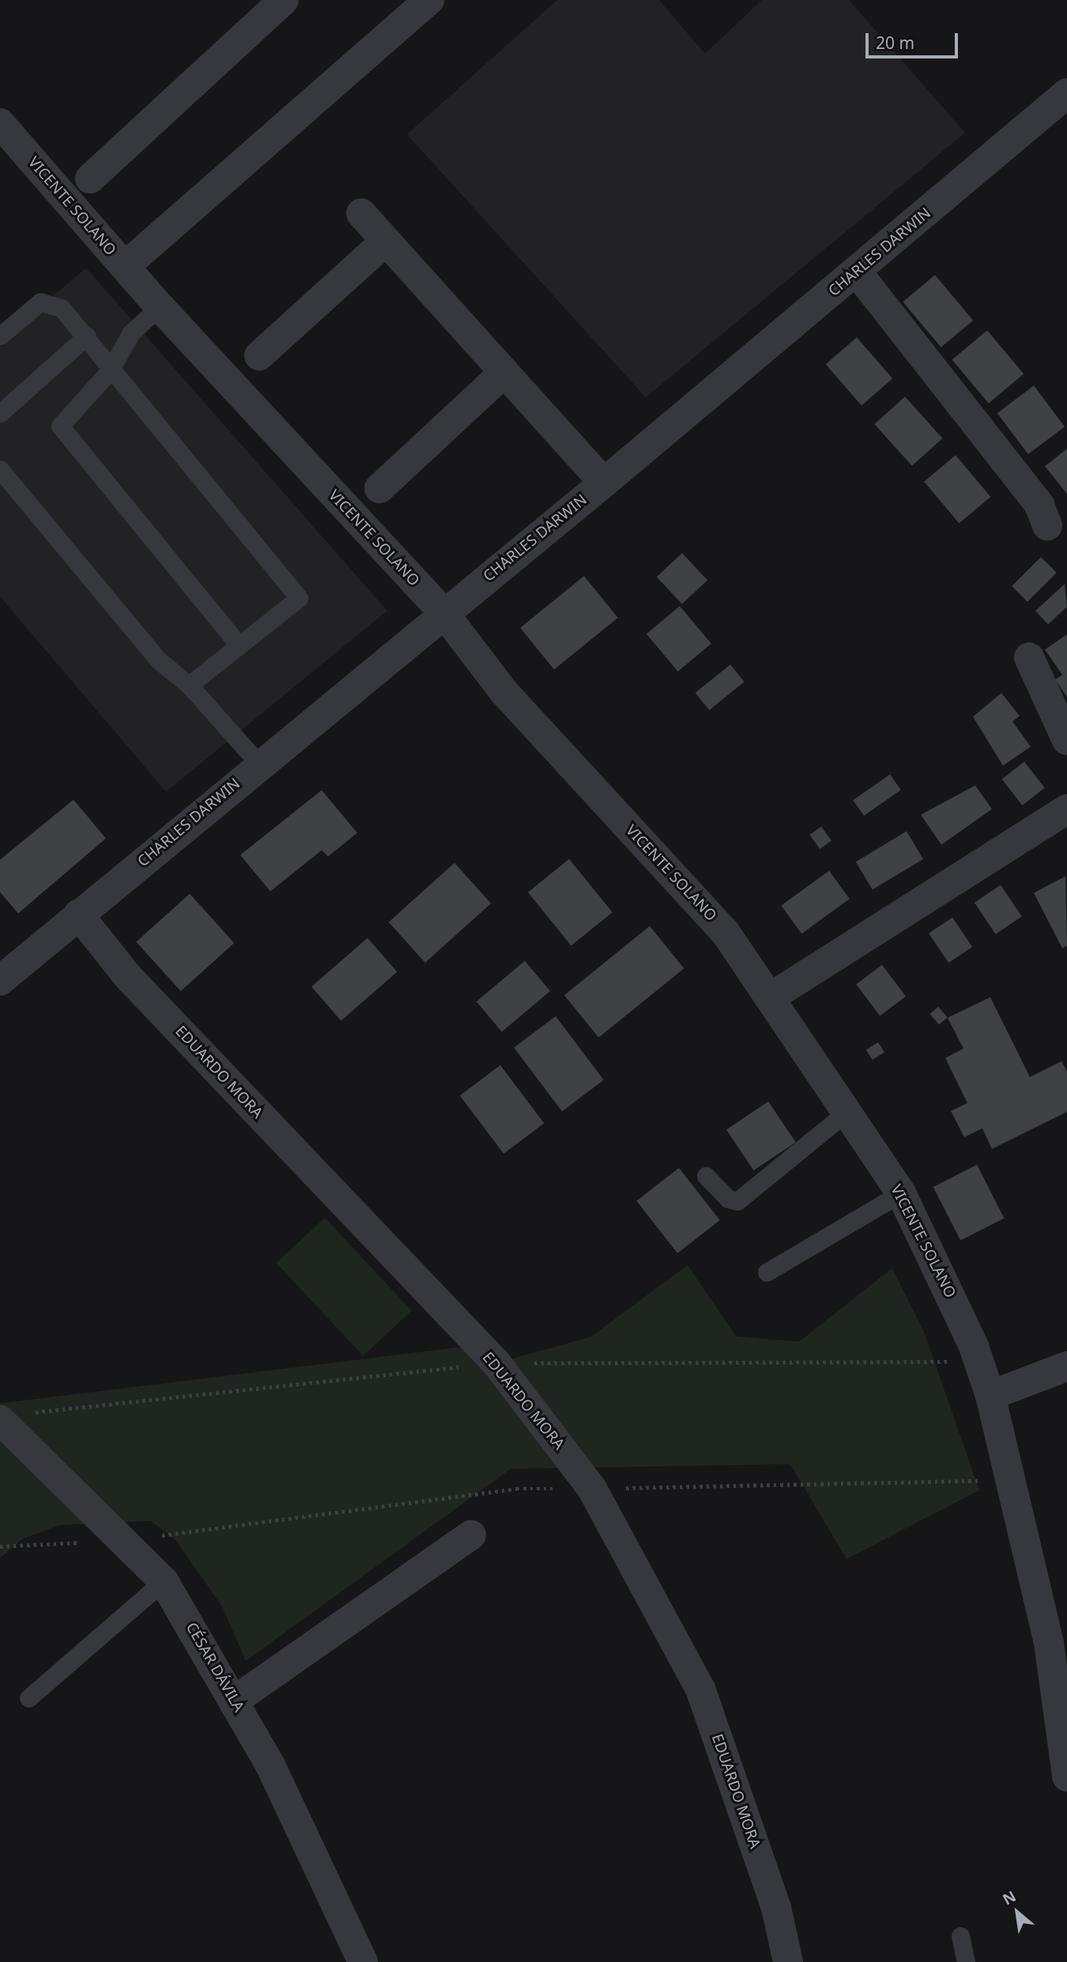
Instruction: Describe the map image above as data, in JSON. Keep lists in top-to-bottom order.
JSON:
{
  "streets": {
    "street": [
      "VICENTE SOLANO",
      "CHARLES DARWIN",
      "EDUARDO MORA",
      "CÉSAR DÁVILA"
    ]
  },
  "crossings": [
    ["VICENTE SOLANO", "CHARLES DARWIN"],
    ["CHARLES DARWIN", "EDUARDO MORA"]
  ],
  "scale_bar": "20 m",
  "north": "top left"
}
